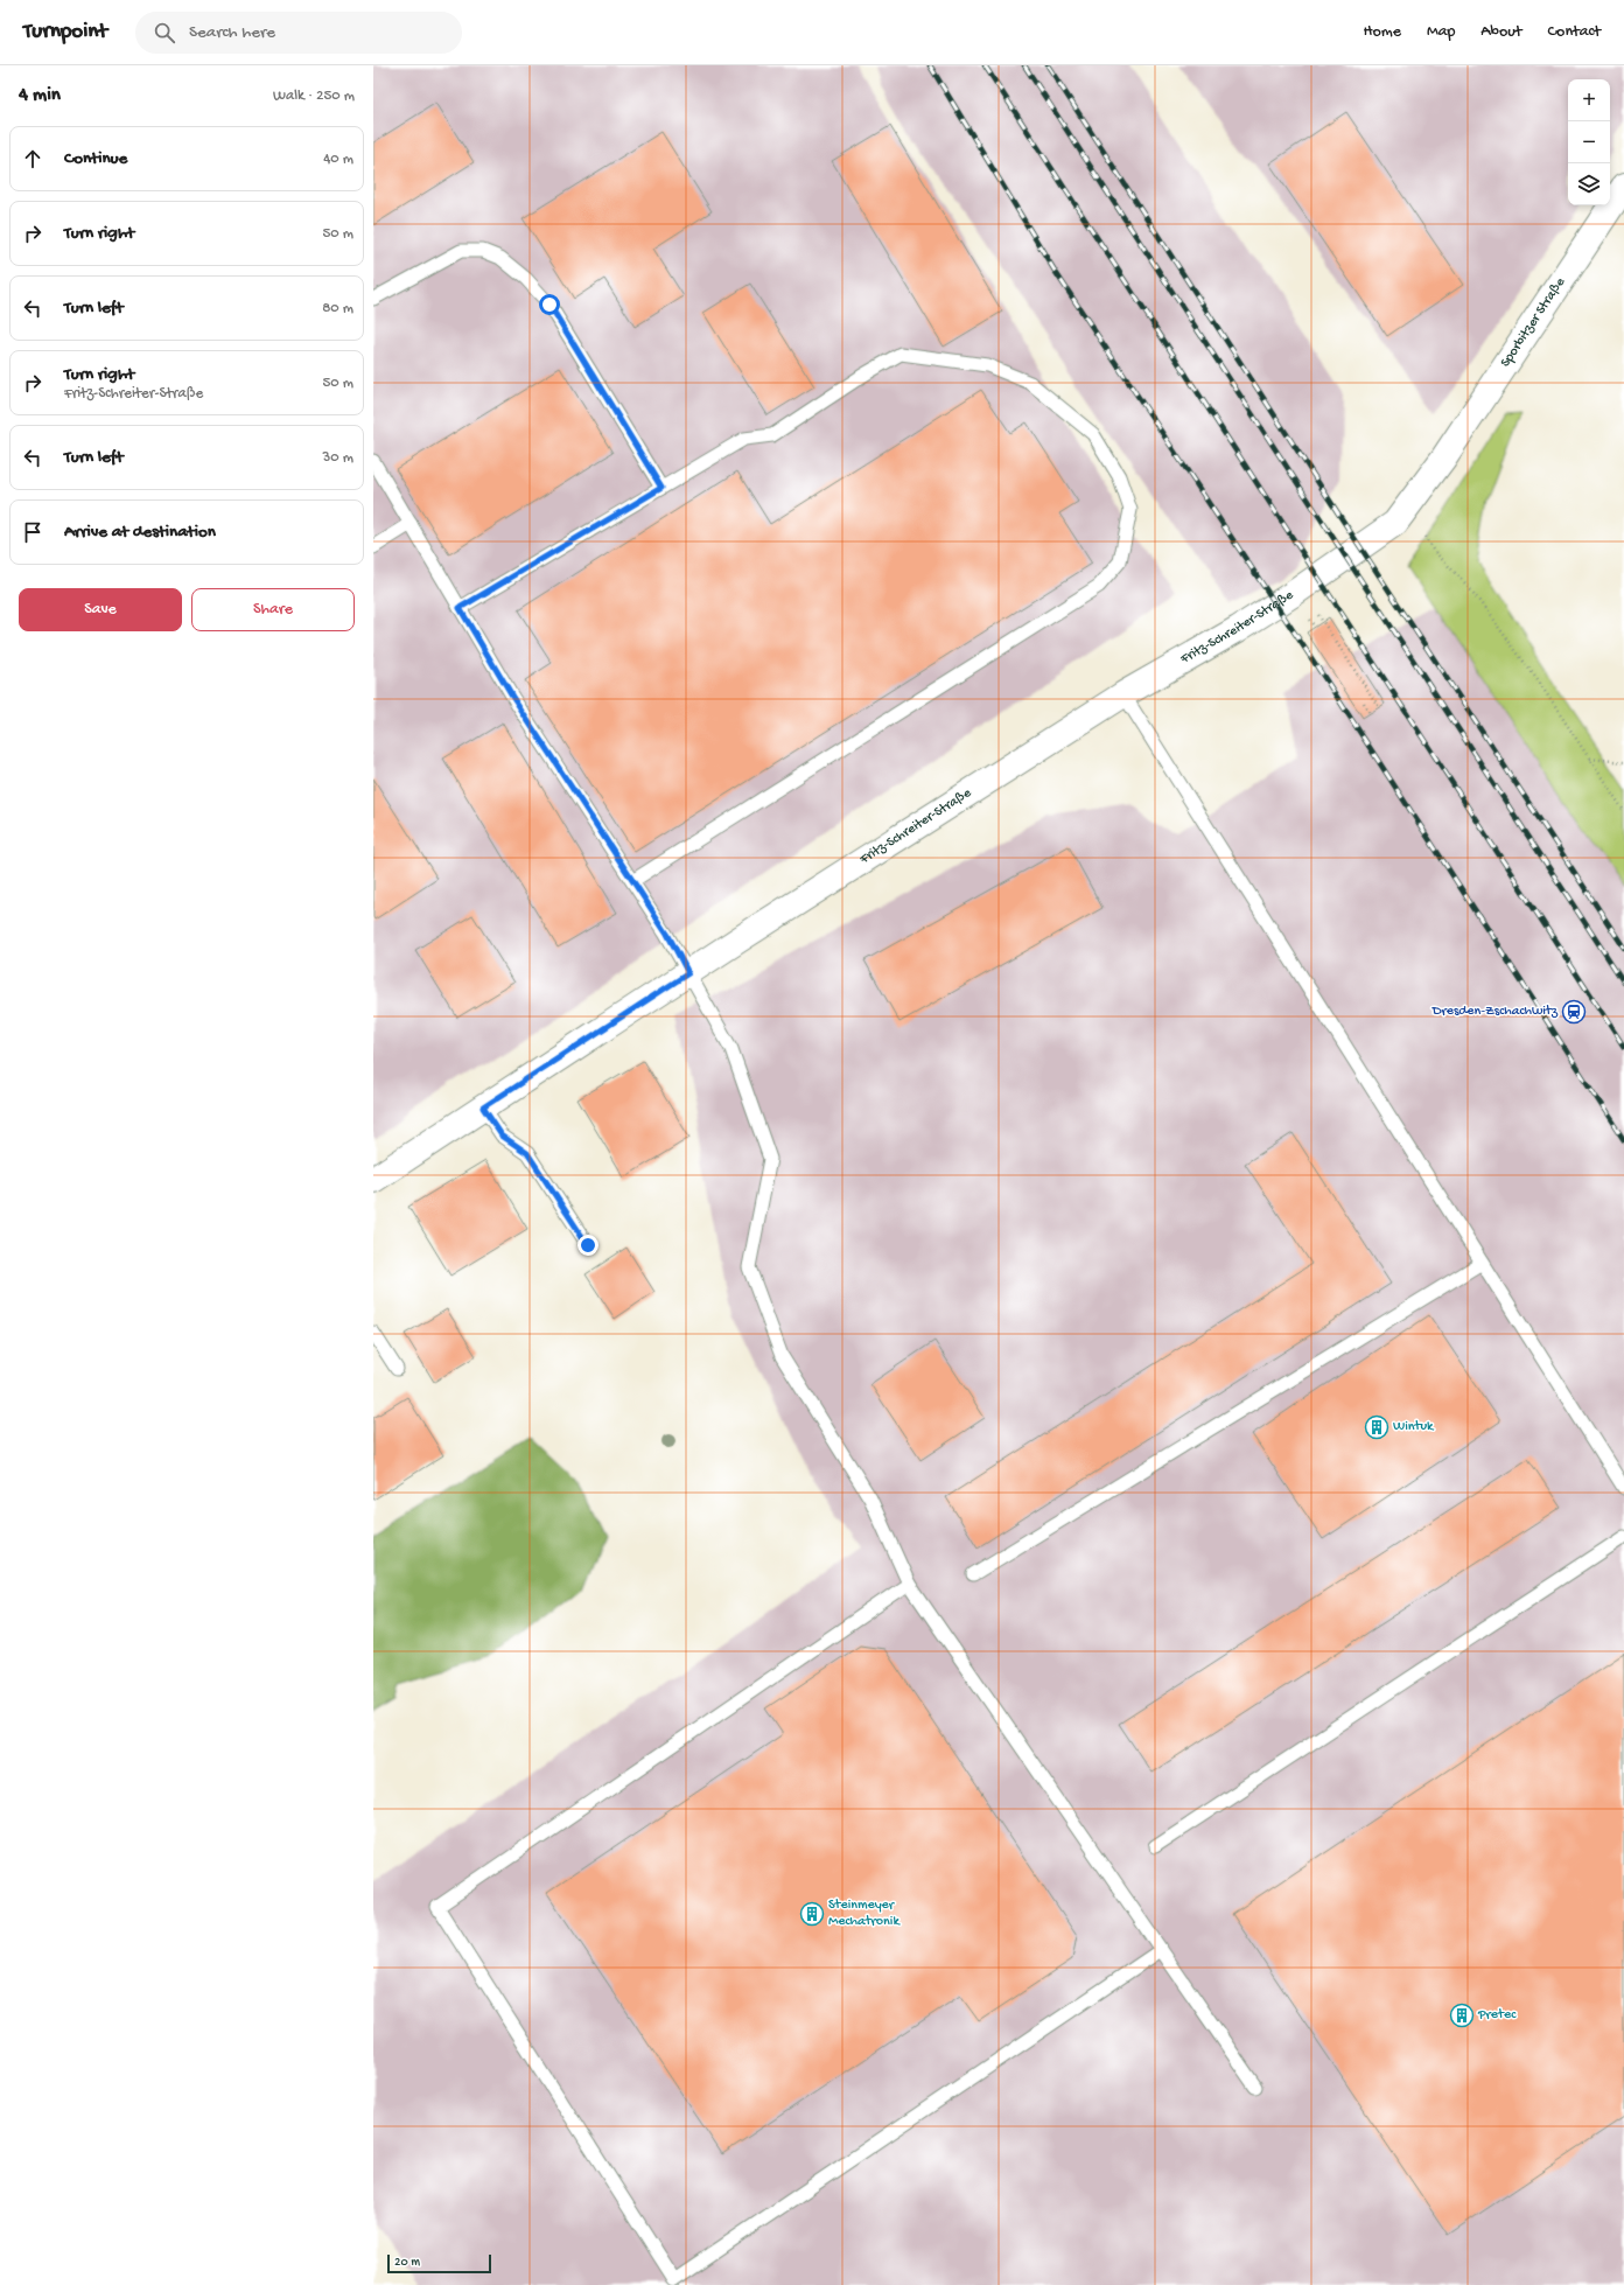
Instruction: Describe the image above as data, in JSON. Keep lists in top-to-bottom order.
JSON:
{
  "streets": {
    "street": ["Sporbitzer Straße", "Fritz-Schreiter-Straße"]
  },
  "crossings": [
    ["Sporbitzer Straße", "Fritz-Schreiter-Straße"]
  ],
  "places": {
    "station": ["Dresden-Zschachwitz"],
    "building": ["Wintuk", "Steinmeyer Mechatronik", "Pretec"]
  },
  "scale_bar": "20 m",
  "page": {
    "header": "Turnpoint",
    "search": "Search here",
    "nav": [
      "Home",
      "Map",
      "About",
      "Contact"
    ],
    "heading": ["4 min", "Walk · 250 m"],
    "map_buttons": ["+", "−"],
    "list": [
      ["Continue", "40 m"],
      ["Turn right", "50 m"],
      ["Turn left", "80 m"],
      ["Turn right", "Fritz-Schreiter-Straße", "50 m"],
      ["Turn left", "30 m"],
      "Arrive at destination"
    ],
    "buttons": ["Save", "Share"],
    "scale": "20 m"
  }
}
